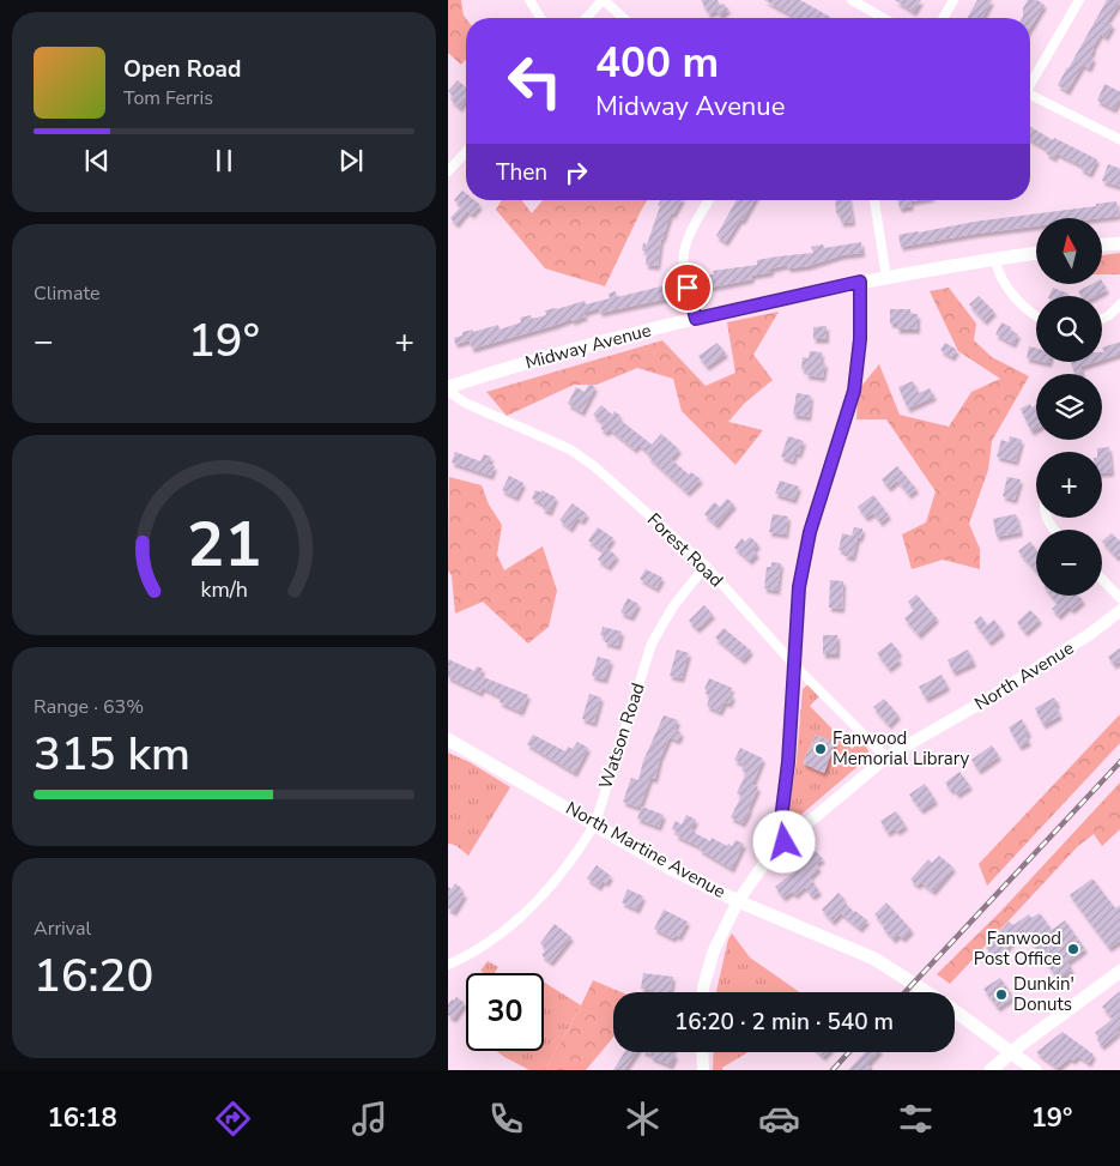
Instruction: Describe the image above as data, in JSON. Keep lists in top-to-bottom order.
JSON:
{
  "streets": {
    "main road": ["Midway Avenue", "North Martine Avenue"],
    "street": ["Forest Road", "North Avenue", "Watson Road"]
  },
  "crossings": [
    ["Midway Avenue", "Forest Road"],
    ["Forest Road", "North Avenue"],
    ["Forest Road", "Watson Road"],
    ["North Avenue", "North Martine Avenue"],
    ["Watson Road", "North Martine Avenue"]
  ],
  "places": ["Fanwood Memorial Library", "Fanwood Post Office", "Dunkin' Donuts"],
  "north": "top",
  "page": {
    "turn": ["400 m", "Midway Avenue"],
    "song": ["Open Road", "Tom Ferris"],
    "then": "Then",
    "map_buttons": ["+", "−"],
    "tile": [
      "Climate",
      ["Range · 63%", "315 km"],
      ["Arrival", "16:20"]
    ],
    "heat": ["−", "19°", "+"],
    "limit": "30",
    "trip": "16:20 · 2 min · 540 m",
    "tabs": ["16:18", "19°"],
    "gauge": ["21", "km/h"]
  }
}
